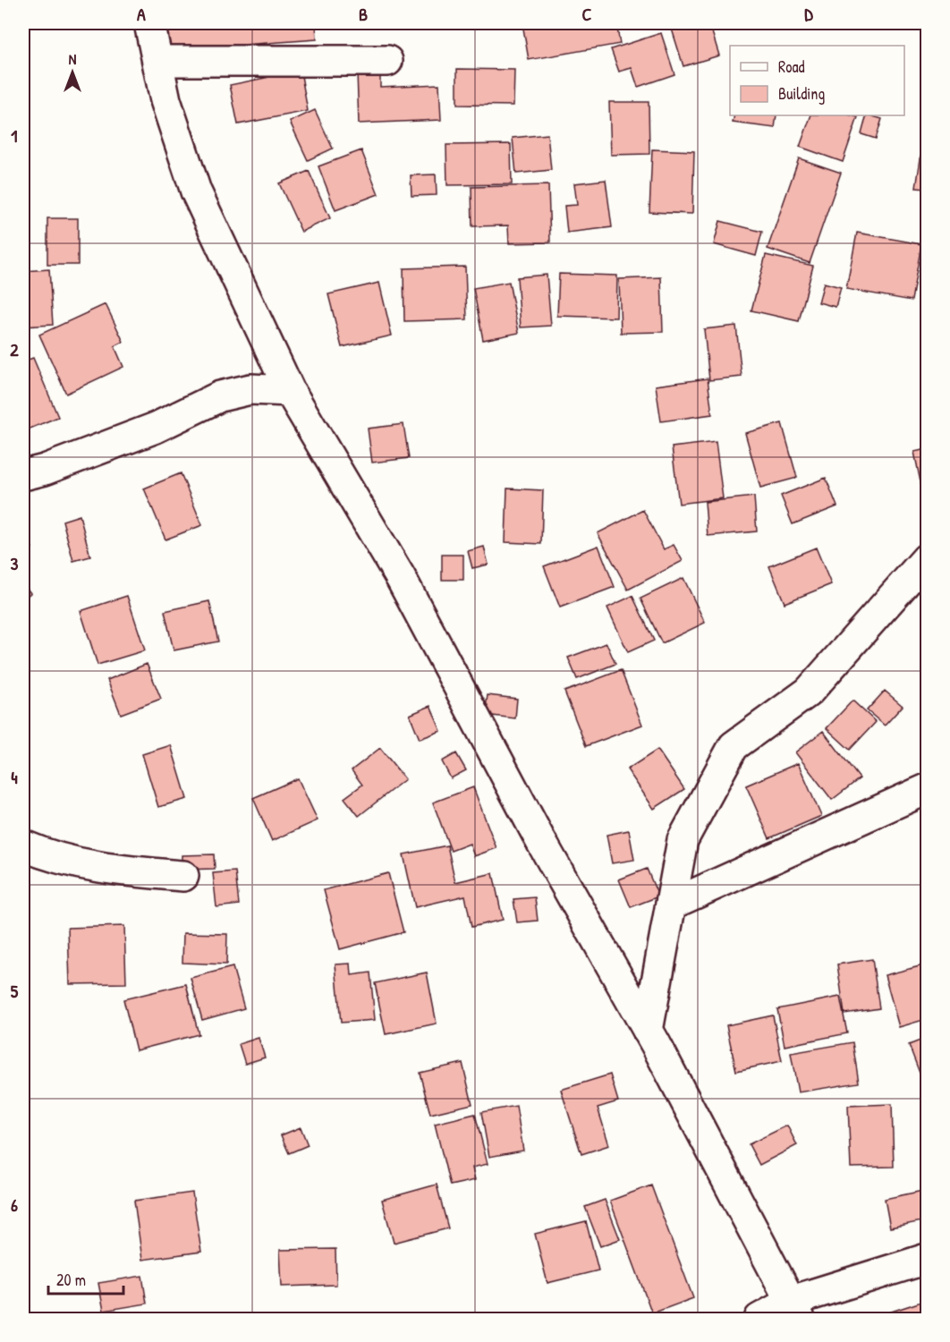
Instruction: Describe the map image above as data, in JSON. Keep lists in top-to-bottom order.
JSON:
{
  "legend": ["Road", "Building"],
  "scale_bar": "20 m",
  "north": "top",
  "grid": {
    "columns": [
      "A",
      "B",
      "C",
      "D"
    ],
    "rows": [
      "1",
      "2",
      "3",
      "4",
      "5",
      "6"
    ]
  }
}
